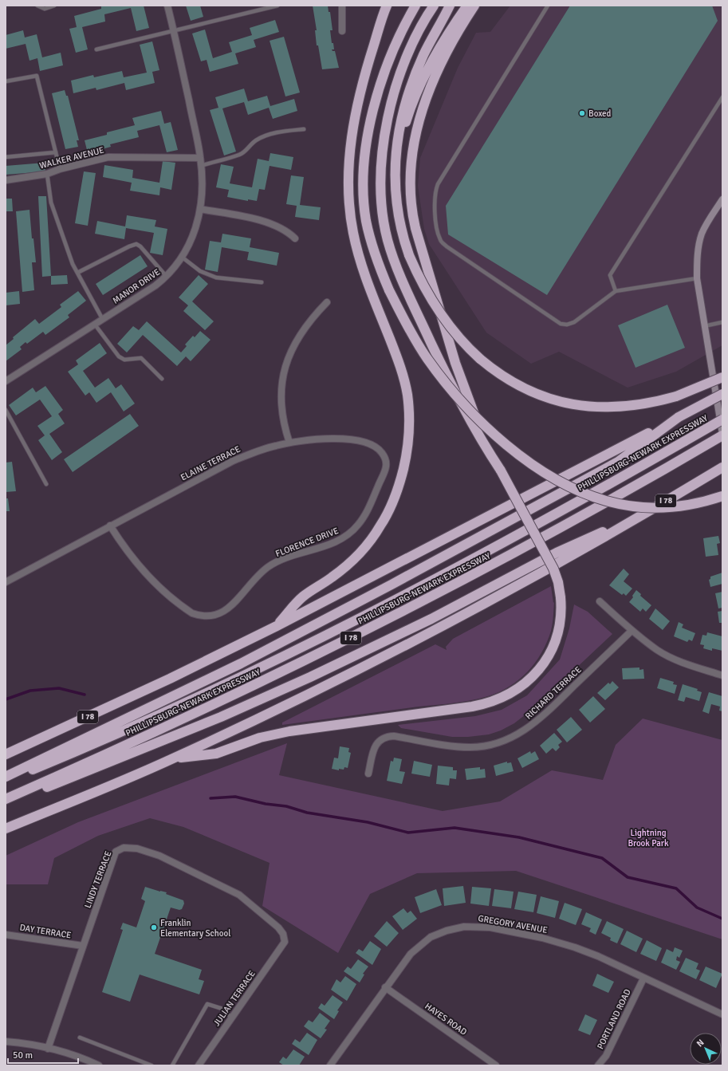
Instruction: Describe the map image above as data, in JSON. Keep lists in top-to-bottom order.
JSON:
{
  "streets": {
    "highway": ["PHILLIPSBURG-NEWARK EXPRESSWAY", "I 78"],
    "street": [
      "WALKER AVENUE",
      "MANOR DRIVE",
      "ELAINE TERRACE",
      "FLORENCE DRIVE",
      "RICHARD TERRACE",
      "LINDY TERRACE",
      "GREGORY AVENUE",
      "DAY TERRACE",
      "JULIAN TERRACE",
      "HAYES ROAD",
      "PORTLAND ROAD"
    ]
  },
  "crossings": [
    ["WALKER AVENUE", "MANOR DRIVE"],
    ["ELAINE TERRACE", "FLORENCE DRIVE"],
    ["LINDY TERRACE", "DAY TERRACE"],
    ["LINDY TERRACE", "JULIAN TERRACE"],
    ["GREGORY AVENUE", "HAYES ROAD"],
    ["GREGORY AVENUE", "PORTLAND ROAD"]
  ],
  "parks": ["Lightning Brook Park"],
  "places": ["Boxed", "Franklin Elementary School"],
  "scale_bar": "50 m",
  "north": "top left"
}
